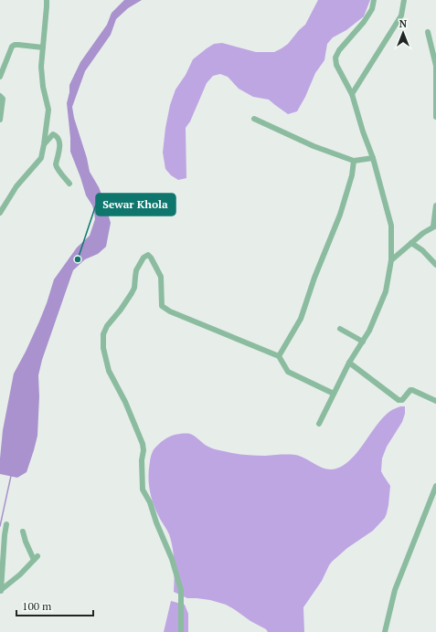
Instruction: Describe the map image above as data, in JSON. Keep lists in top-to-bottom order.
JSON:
{
  "places": ["Sewar Khola"],
  "scale_bar": "100 m",
  "north": "top"
}
